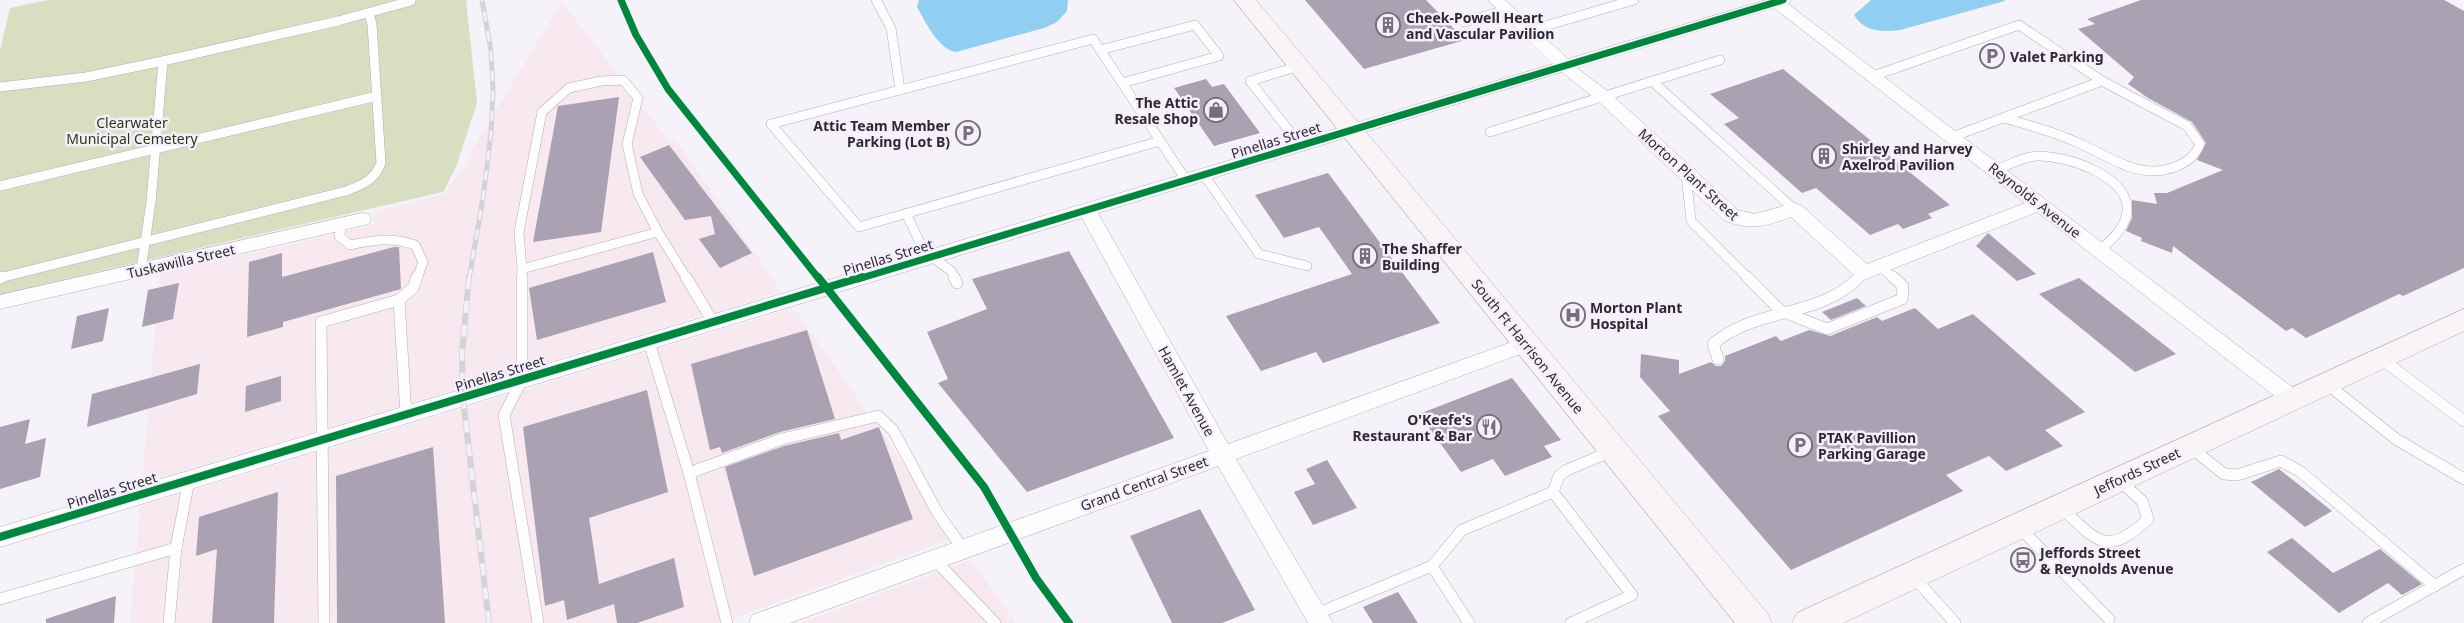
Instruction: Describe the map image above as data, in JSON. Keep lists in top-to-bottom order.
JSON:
{
  "streets": {
    "street": [
      "Pinellas Street",
      "Morton Plant Street",
      "Reynolds Avenue",
      "Tuskawilla Street",
      "South Ft Harrison Avenue",
      "Hamlet Avenue",
      "Jeffords Street",
      "Grand Central Street"
    ]
  },
  "crossings": [
    ["Pinellas Street", "Morton Plant Street"],
    ["Pinellas Street", "Reynolds Avenue"],
    ["Pinellas Street", "South Ft Harrison Avenue"],
    ["Pinellas Street", "Hamlet Avenue"],
    ["Reynolds Avenue", "Jeffords Street"],
    ["South Ft Harrison Avenue", "Grand Central Street"],
    ["Hamlet Avenue", "Grand Central Street"]
  ],
  "parks": ["Clearwater Municipal Cemetery"],
  "places": {
    "building": ["Cheek-Powell Heart and Vascular Pavilion", "Shirley and Harvey Axelrod Pavilion", "The Shaffer Building"],
    "parking": ["Valet Parking", "Attic Team Member Parking (Lot B)", "PTAK Pavillion Parking Garage"],
    "shop": ["The Attic Resale Shop"],
    "hospital": ["Morton Plant Hospital"],
    "restaurant": ["O'Keefe's Restaurant & Bar"],
    "bus stop": ["Jeffords Street & Reynolds Avenue"]
  }
}
